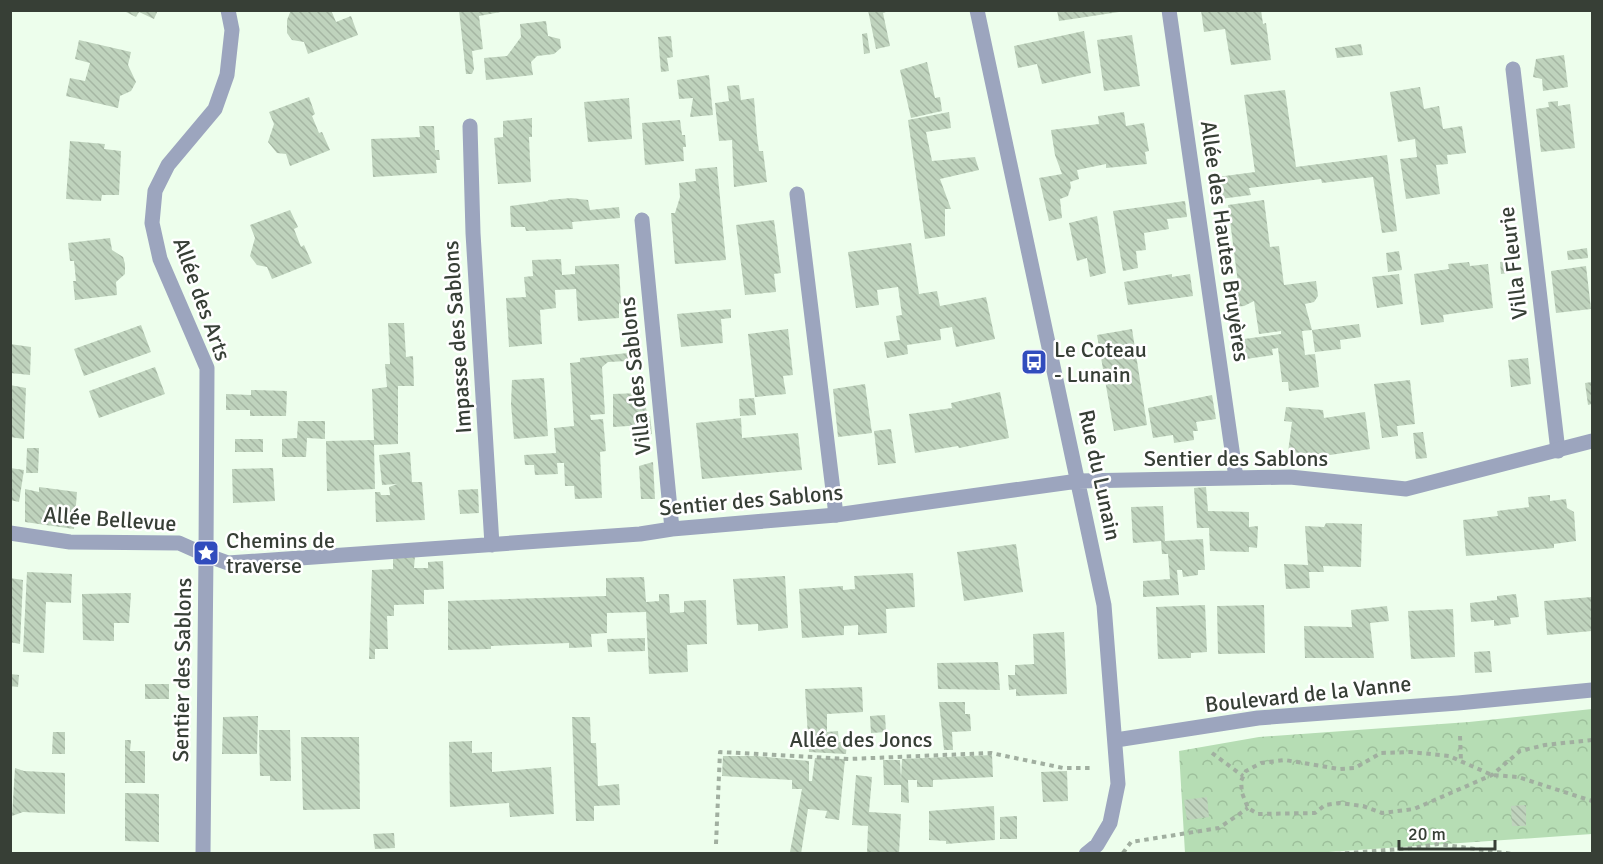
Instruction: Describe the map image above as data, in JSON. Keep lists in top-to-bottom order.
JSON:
{
  "streets": {
    "street": [
      "Allée des Hautes Bruyères",
      "Villa Fleurie",
      "Allée des Arts",
      "Impasse des Sablons",
      "Villa des Sablons",
      "Sentier des Sablons",
      "Rue du Lunain",
      "Allée Bellevue",
      "Boulevard de la Vanne"
    ],
    "path": ["Allée des Joncs"]
  },
  "crossings": [
    ["Allée des Hautes Bruyères", "Sentier des Sablons"],
    ["Villa Fleurie", "Sentier des Sablons"],
    ["Allée des Arts", "Sentier des Sablons"],
    ["Allée des Arts", "Allée Bellevue"],
    ["Impasse des Sablons", "Sentier des Sablons"],
    ["Villa des Sablons", "Sentier des Sablons"],
    ["Sentier des Sablons", "Rue du Lunain"],
    ["Sentier des Sablons", "Allée Bellevue"],
    ["Rue du Lunain", "Boulevard de la Vanne"]
  ],
  "places": {
    "bus stop": ["Le Coteau - Lunain"],
    "place": ["Chemins de traverse"]
  },
  "scale_bar": "20 m"
}
